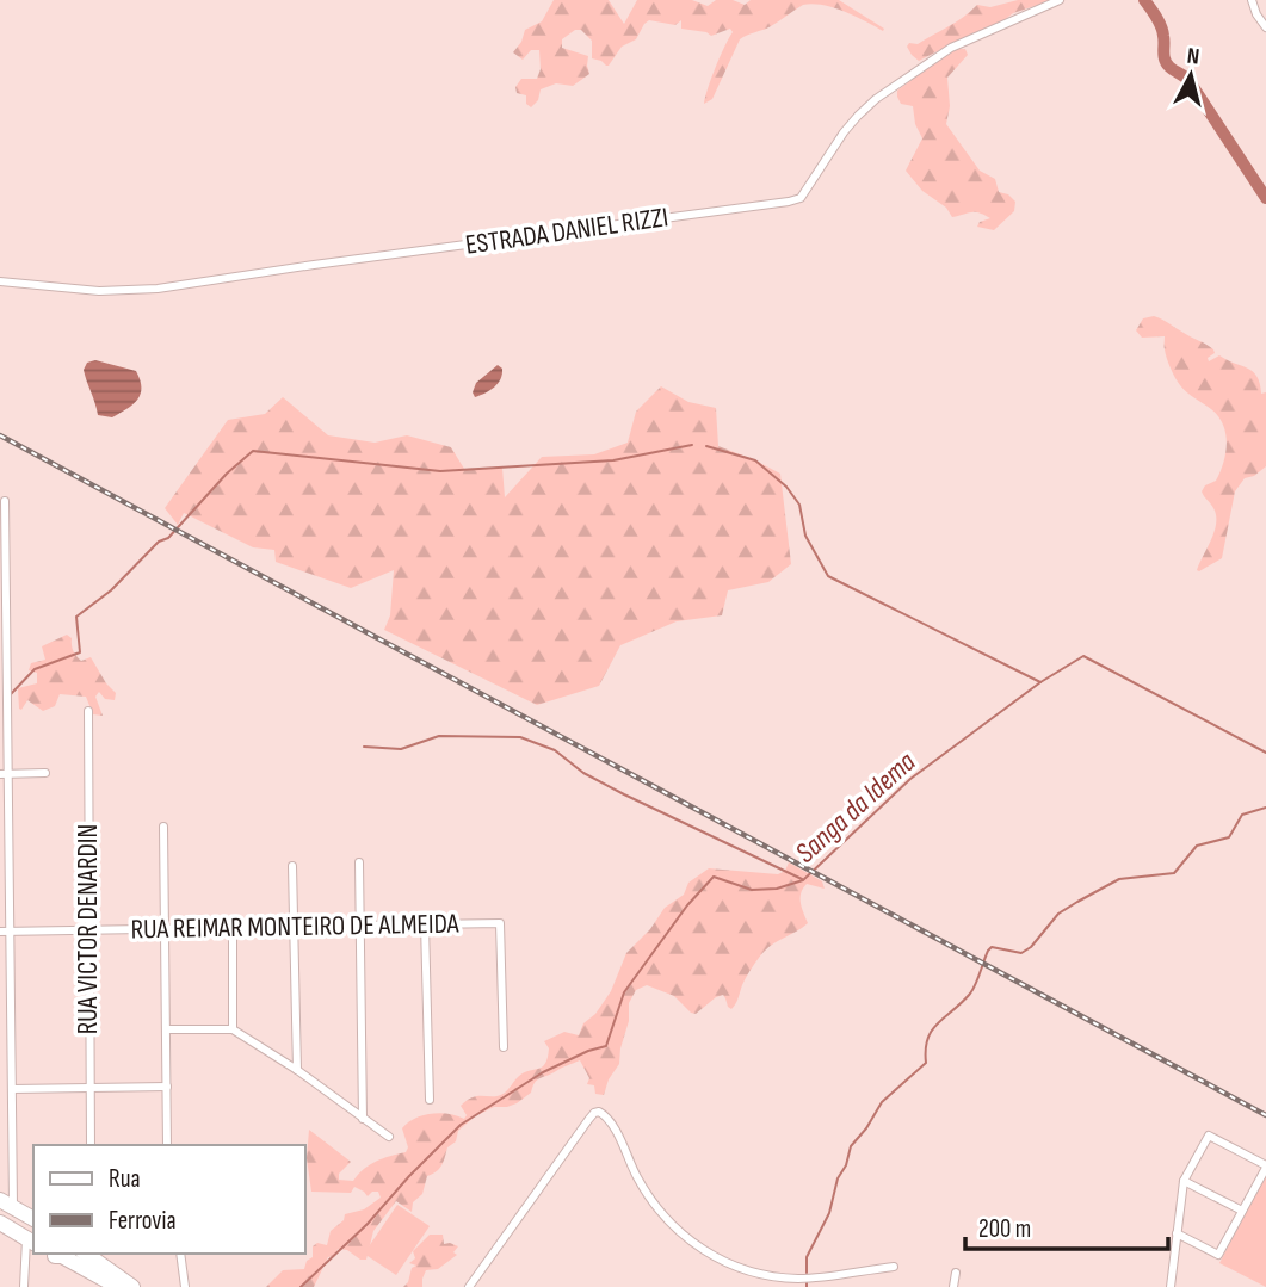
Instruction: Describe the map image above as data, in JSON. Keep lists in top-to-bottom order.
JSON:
{
  "streets": {
    "street": ["ESTRADA DANIEL RIZZI", "RUA REIMAR MONTEIRO DE ALMEIDA", "RUA VICTOR DENARDIN"]
  },
  "crossings": [
    ["RUA REIMAR MONTEIRO DE ALMEIDA", "RUA VICTOR DENARDIN"]
  ],
  "water": ["Sanga da Idema"],
  "legend": ["Rua", "Ferrovia"],
  "scale_bar": "200 m",
  "north": "top"
}
